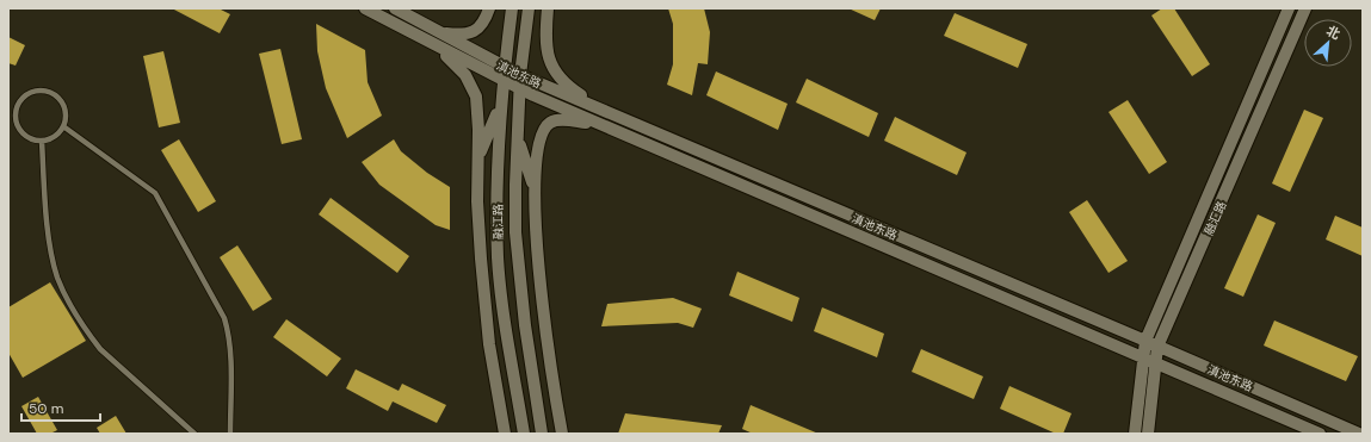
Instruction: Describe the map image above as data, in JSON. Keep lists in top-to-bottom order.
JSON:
{
  "streets": {
    "street": ["滇池东路", "融汇路", "融江路"]
  },
  "crossings": [
    ["滇池东路", "融汇路"],
    ["滇池东路", "融江路"]
  ],
  "scale_bar": "50 m",
  "north": "top right"
}
